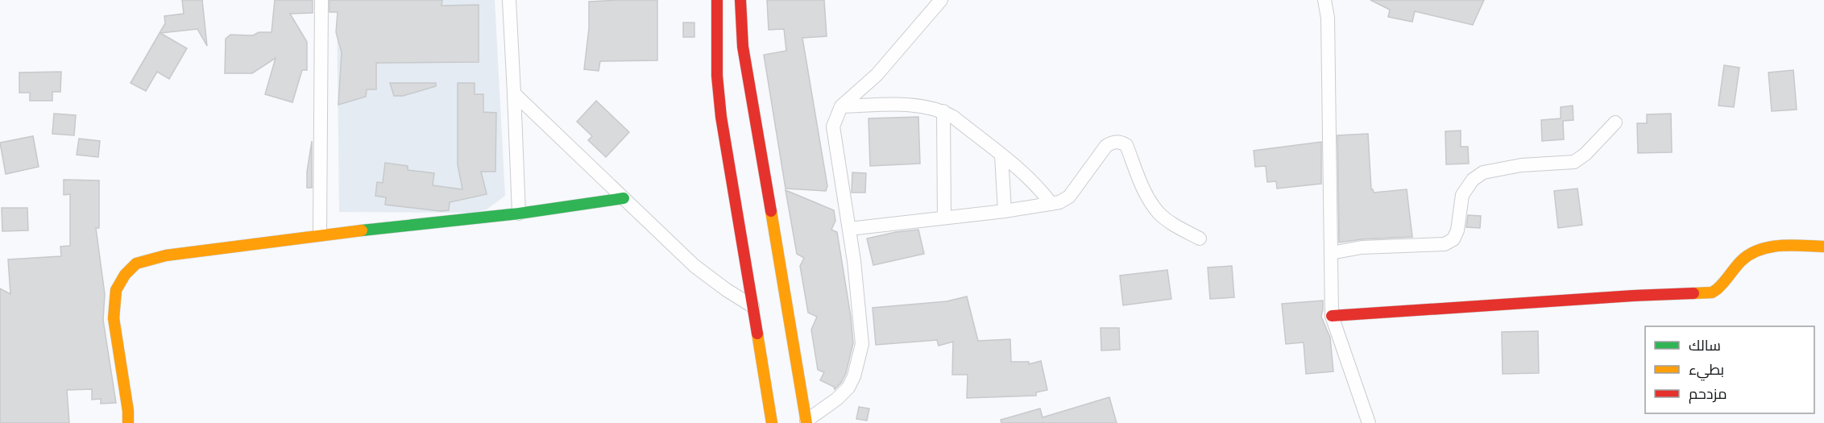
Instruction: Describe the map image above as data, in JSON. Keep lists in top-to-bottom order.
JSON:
{
  "legend": ["سالك", "بطيء", "مزدحم"]
}
